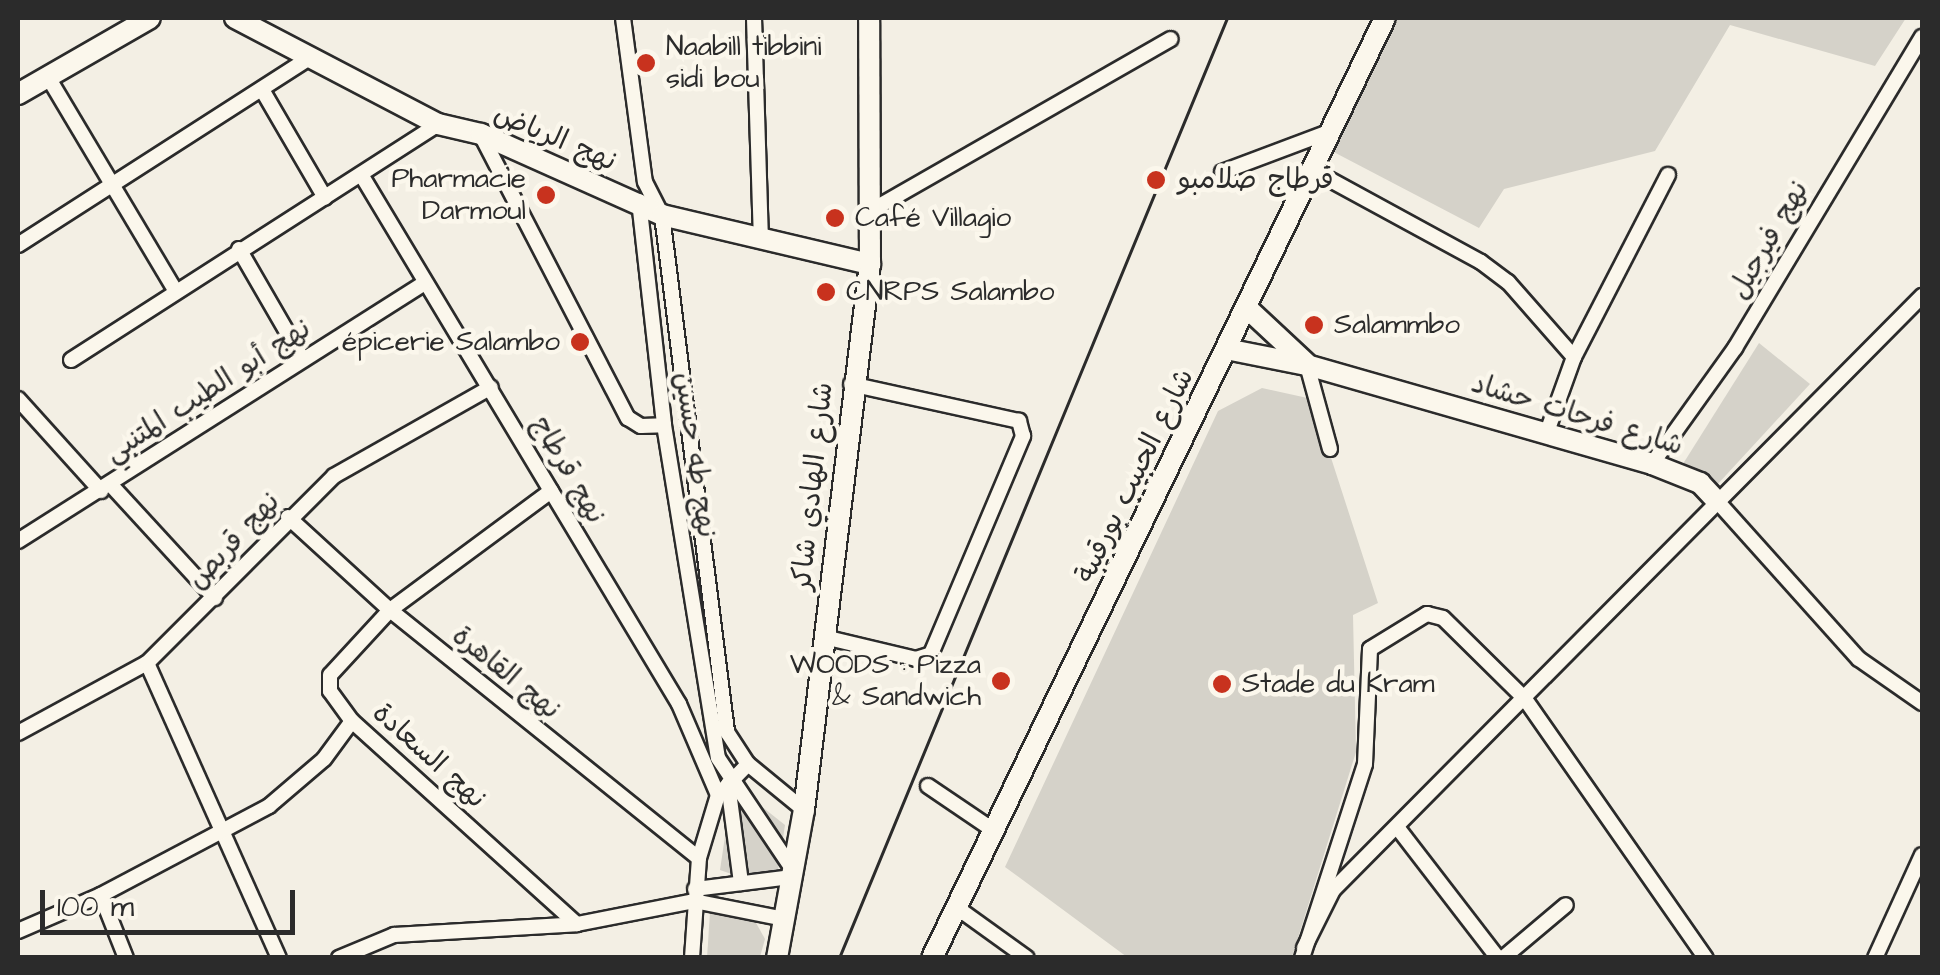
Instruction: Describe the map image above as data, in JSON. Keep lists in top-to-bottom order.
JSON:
{
  "streets": {
    "street": [
      "نهج الرياض",
      "نهج فيرجيل",
      "نهج أبو الطيب المتنبي",
      "شارع فرحات حشاد",
      "نهج طه حسين",
      "نهج قرطاج",
      "شارع الحبيب بورقيبة",
      "شارع الهادي شاكر",
      "نهج قربص",
      "نهج القاهرة",
      "نهج السعادة"
    ]
  },
  "crossings": [
    ["نهج الرياض", "نهج طه حسين"],
    ["نهج الرياض", "شارع الهادي شاكر"],
    ["نهج فيرجيل", "شارع فرحات حشاد"],
    ["نهج أبو الطيب المتنبي", "نهج قرطاج"],
    ["شارع فرحات حشاد", "شارع الحبيب بورقيبة"],
    ["نهج قرطاج", "نهج قربص"],
    ["نهج قربص", "نهج القاهرة"],
    ["نهج القاهرة", "نهج السعادة"]
  ],
  "places": [
    "Naabill tibbini sidi bou",
    "قرطاج صلامبو",
    "Pharmacie Darmoul",
    "Café Villagio",
    "CNRPS Salambo",
    "Salammbo",
    "épicerie Salambo",
    "WOODS : Pizza & Sandwich",
    "Stade du Kram"
  ],
  "scale_bar": "100 m"
}
